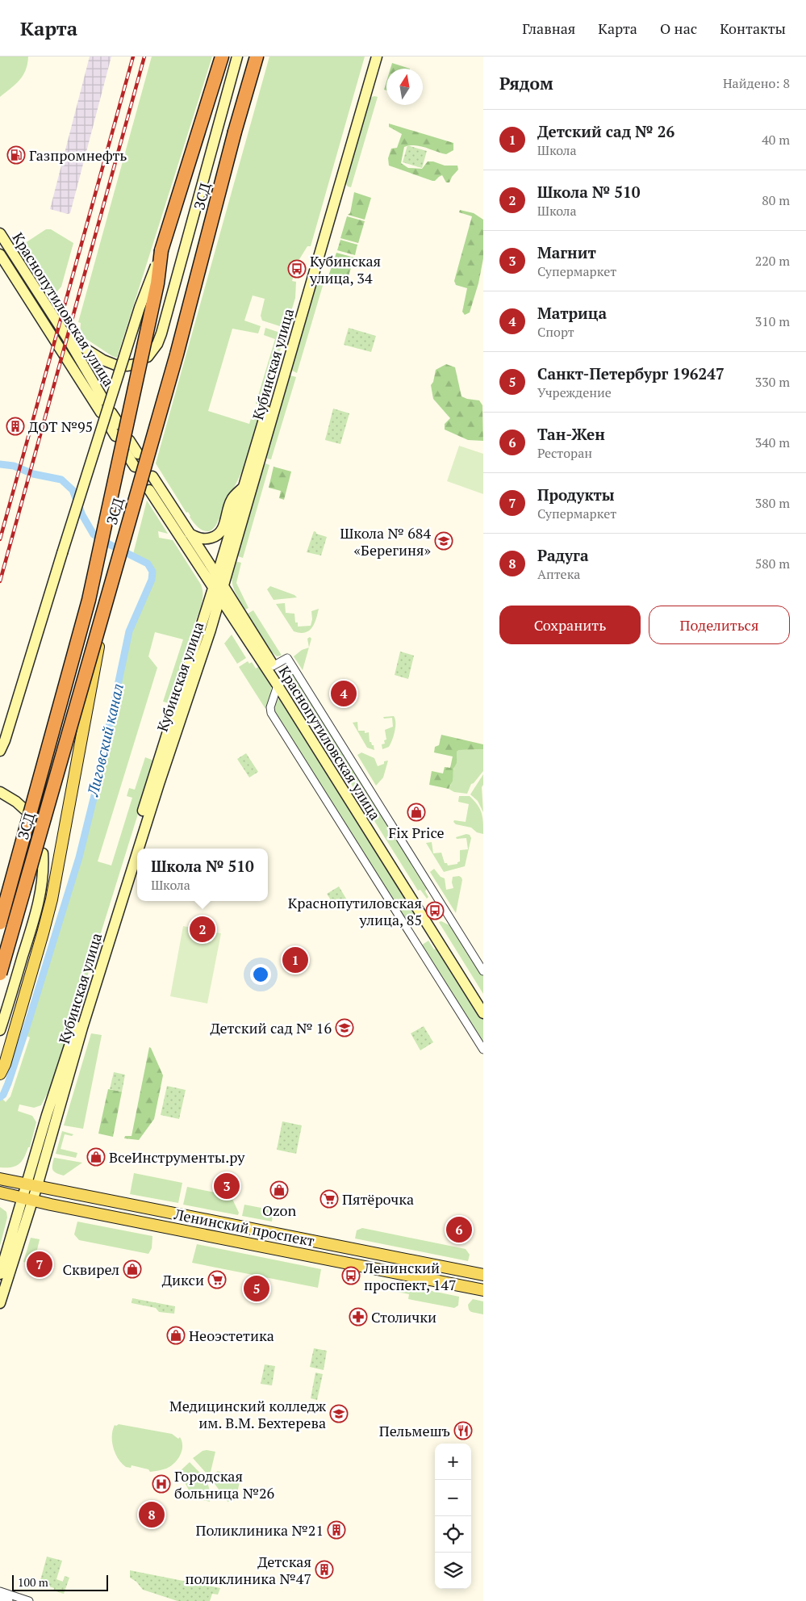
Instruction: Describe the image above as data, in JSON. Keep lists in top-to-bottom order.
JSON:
{
  "streets": {
    "highway": ["ЗСД"],
    "main road": ["Краснопутиловская улица", "Кубинская улица", "Ленинский проспект"]
  },
  "crossings": [
    ["Краснопутиловская улица", "Кубинская улица"],
    ["Кубинская улица", "Ленинский проспект"]
  ],
  "water": ["Лиговский канал"],
  "places": {
    "fuel station": ["Газпромнефть"],
    "bus stop": ["Кубинская улица, 34", "Краснопутиловская улица, 85", "Ленинский проспект, 147"],
    "building": ["ДОТ №95", "Поликлиника №21", "Детская поликлиника №47"],
    "school or university": ["Школа № 684 «Берегиня»", "Детский сад № 16", "Медицинский колледж им. В.М. Бехтерева"],
    "shop": [
      "Fix Price",
      "ВсеИнструменты.ру",
      "Ozon",
      "Сквирел",
      "Неоэстетика"
    ],
    "supermarket": ["Пятёрочка", "Дикси"],
    "pharmacy": ["Столички"],
    "restaurant": ["Пельмешъ"],
    "hospital": ["Городская больница №26"]
  },
  "scale_bar": "100 m",
  "north": "top",
  "page": {
    "header": "Карта",
    "nav": [
      "Главная",
      "Карта",
      "О нас",
      "Контакты"
    ],
    "heading": ["Рядом", "Найдено: 8"],
    "list": [
      {
        "mark": "1",
        "name": "Детский сад № 26",
        "note": "Школа",
        "value": "40 m"
      },
      {
        "mark": "2",
        "name": "Школа № 510",
        "note": "Школа",
        "value": "80 m"
      },
      {
        "mark": "3",
        "name": "Магнит",
        "note": "Супермаркет",
        "value": "220 m"
      },
      {
        "mark": "4",
        "name": "Матрица",
        "note": "Спорт",
        "value": "310 m"
      },
      {
        "mark": "5",
        "name": "Санкт-Петербург 196247",
        "note": "Учреждение",
        "value": "330 m"
      },
      {
        "mark": "6",
        "name": "Тан-Жен",
        "note": "Ресторан",
        "value": "340 m"
      },
      {
        "mark": "7",
        "name": "Продукты",
        "note": "Супермаркет",
        "value": "380 m"
      },
      {
        "mark": "8",
        "name": "Радуга",
        "note": "Аптека",
        "value": "580 m"
      }
    ],
    "buttons": ["Сохранить", "Поделиться"],
    "pins": [
      "4",
      "2",
      "1",
      "3",
      "6",
      "7",
      "5",
      "8"
    ],
    "popup": ["Школа № 510", "Школа"],
    "map_buttons": ["+", "−"],
    "scale": "100 m"
  }
}
